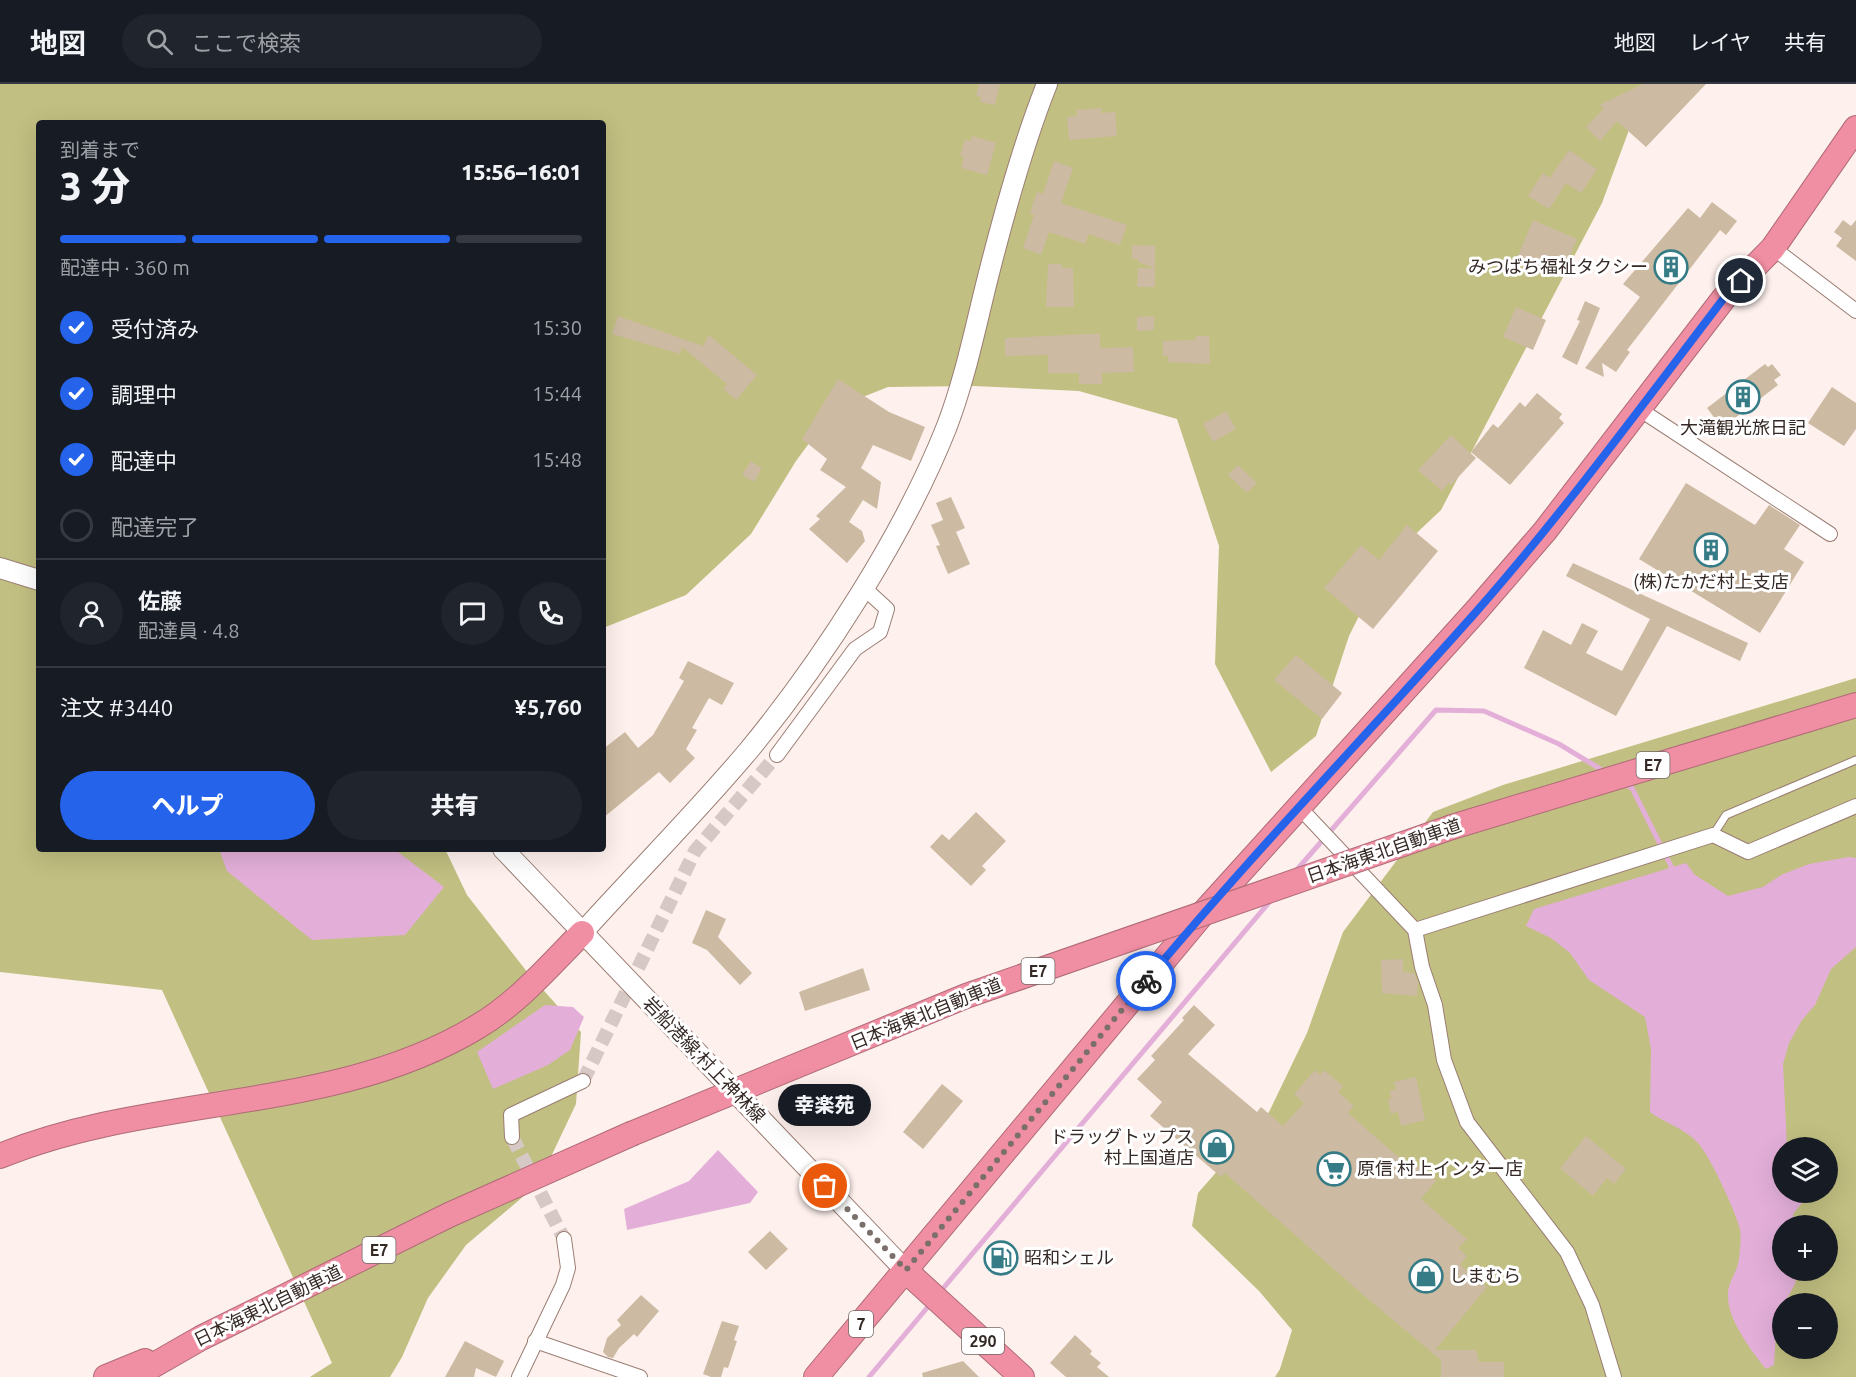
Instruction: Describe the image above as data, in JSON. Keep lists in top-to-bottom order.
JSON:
{
  "streets": {
    "highway": [
      "E7",
      "日本海東北自動車道",
      "7",
      "290"
    ],
    "street": ["岩船港線;村上神林線"]
  },
  "crossings": [
    ["岩船港線;村上神林線", "7"],
    ["岩船港線;村上神林線", "290"],
    ["7", "290"]
  ],
  "places": {
    "building": ["みつばち福祉タクシー", "大滝観光旅日記", "(株)たかだ村上支店"],
    "shop": ["ドラッグトップス 村上国道店", "しまむら"],
    "supermarket": ["原信 村上インター店"],
    "other": ["幸楽苑"],
    "fuel station": ["昭和シェル"]
  },
  "page": {
    "header": "地図",
    "search": "ここで検索",
    "nav": ["地図", "レイヤ", "共有"],
    "heading": ["3 分", "到着まで", "15:56–16:01"],
    "panel": [
      "佐藤",
      "配達員 · 4.8",
      "注文 #3440",
      "¥5,760"
    ],
    "bar": "配達中 · 360 m",
    "list": [
      ["受付済み", "15:30"],
      ["調理中", "15:44"],
      ["配達中", "15:48"],
      "配達完了"
    ],
    "buttons": ["ヘルプ", "共有"],
    "bubble": "幸楽苑",
    "map_buttons": ["+", "−"]
  }
}
